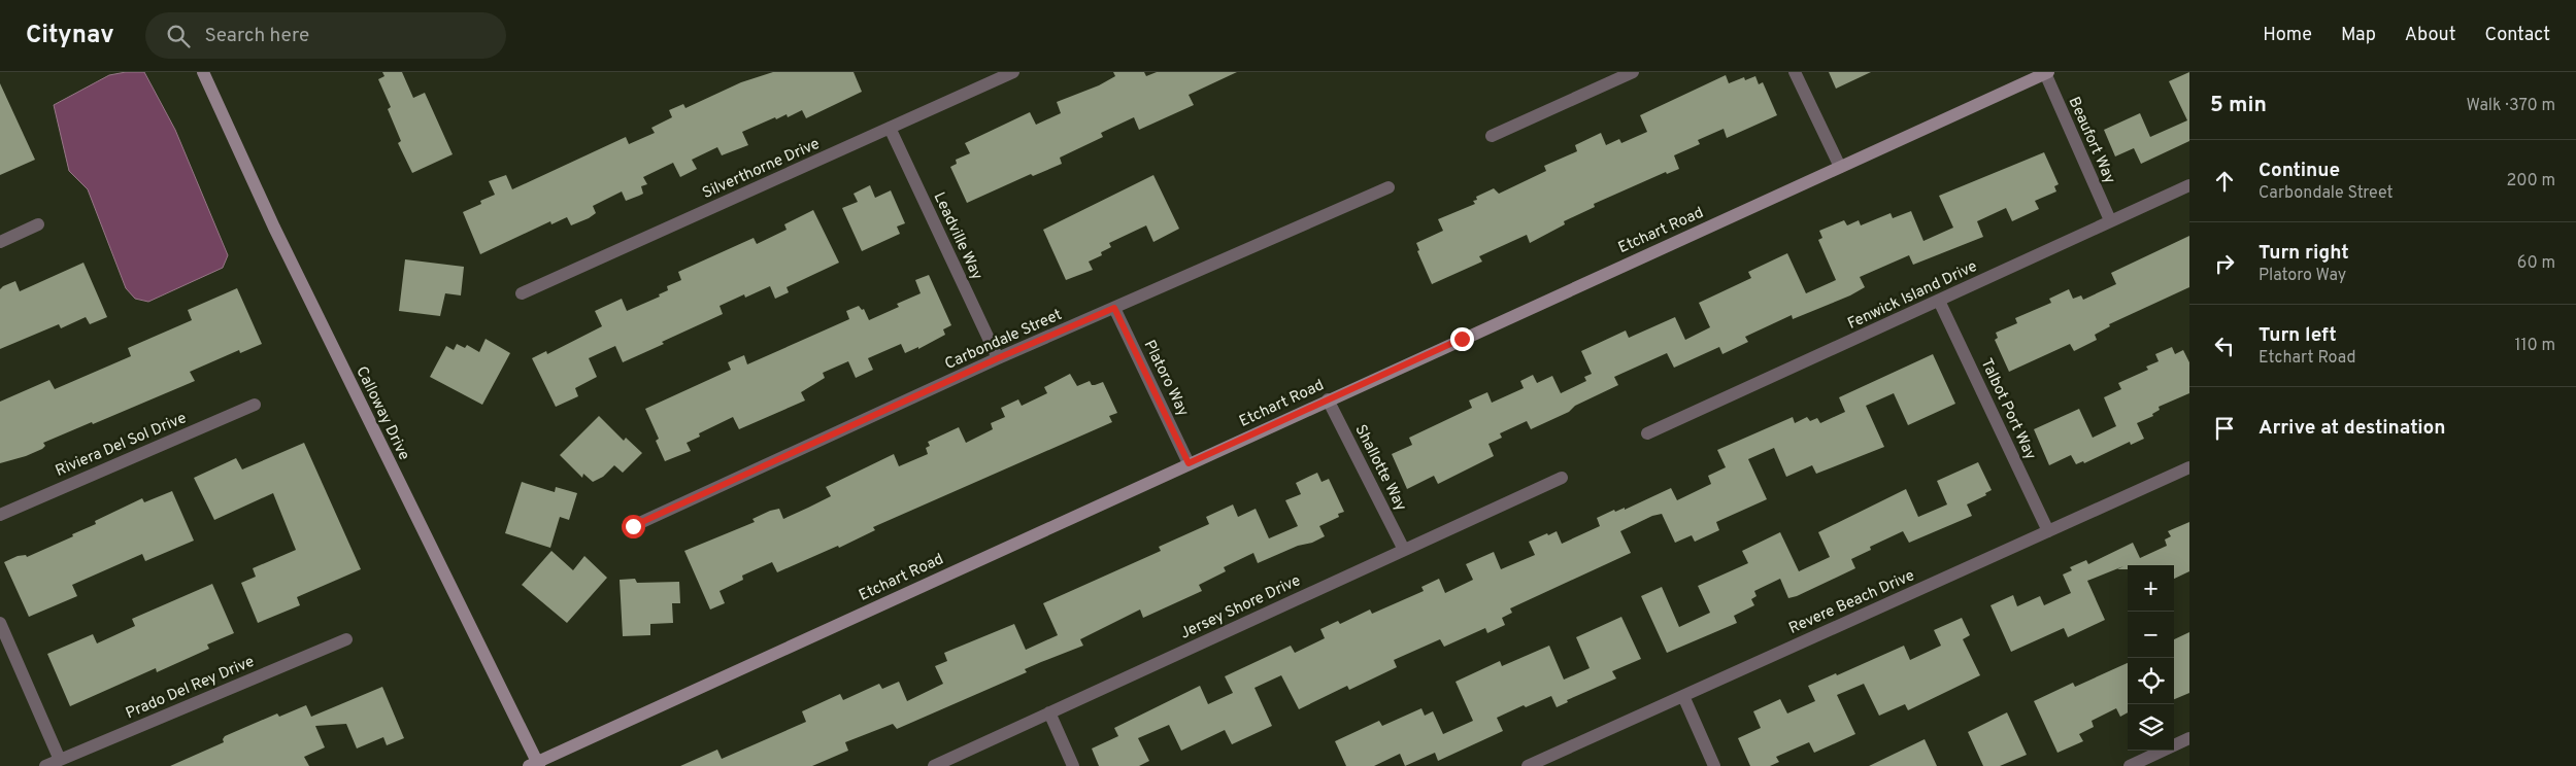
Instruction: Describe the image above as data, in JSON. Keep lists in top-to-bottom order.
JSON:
{
  "streets": {
    "street": [
      "Beaufort Way",
      "Silverthorne Drive",
      "Etchart Road",
      "Leadville Way",
      "Fenwick Island Drive",
      "Carbondale Street",
      "Platoro Way",
      "Talbot Port Way",
      "Calloway Drive",
      "Riviera Del Sol Drive",
      "Shallotte Way",
      "Revere Beach Drive",
      "Jersey Shore Drive",
      "Prado Del Rey Drive"
    ]
  },
  "crossings": [
    ["Beaufort Way", "Etchart Road"],
    ["Beaufort Way", "Fenwick Island Drive"],
    ["Silverthorne Drive", "Leadville Way"],
    ["Etchart Road", "Platoro Way"],
    ["Etchart Road", "Calloway Drive"],
    ["Etchart Road", "Shallotte Way"],
    ["Leadville Way", "Carbondale Street"],
    ["Fenwick Island Drive", "Talbot Port Way"],
    ["Carbondale Street", "Platoro Way"],
    ["Talbot Port Way", "Revere Beach Drive"],
    ["Shallotte Way", "Jersey Shore Drive"]
  ],
  "page": {
    "header": "Citynav",
    "search": "Search here",
    "nav": [
      "Home",
      "Map",
      "About",
      "Contact"
    ],
    "heading": ["5 min", "Walk · 370 m"],
    "list": [
      ["Continue", "Carbondale Street", "200 m"],
      ["Turn right", "Platoro Way", "60 m"],
      ["Turn left", "Etchart Road", "110 m"],
      "Arrive at destination"
    ],
    "map_buttons": ["+", "−"]
  }
}
